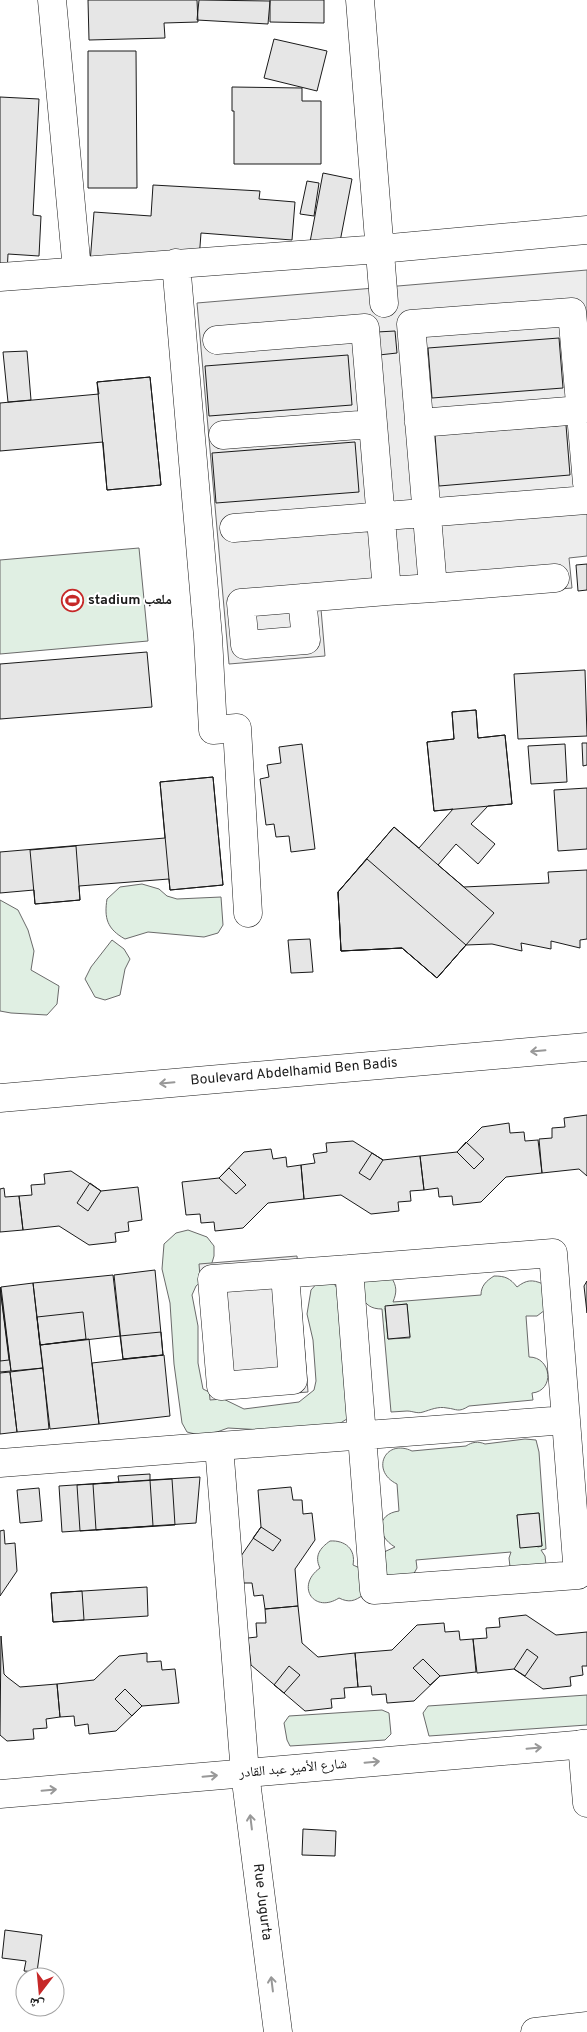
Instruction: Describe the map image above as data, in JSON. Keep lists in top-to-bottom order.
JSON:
{
  "streets": {
    "street": ["Boulevard Abdelhamid Ben Badis", "شارع الأمير عبد القادر", "Rue Jugurta"]
  },
  "crossings": [
    ["شارع الأمير عبد القادر", "Rue Jugurta"]
  ],
  "one_way": ["Boulevard Abdelhamid Ben Badis", "شارع الأمير عبد القادر", "Rue Jugurta"],
  "places": {
    "sports": ["stadium ملعب"]
  },
  "north": "bottom"
}
